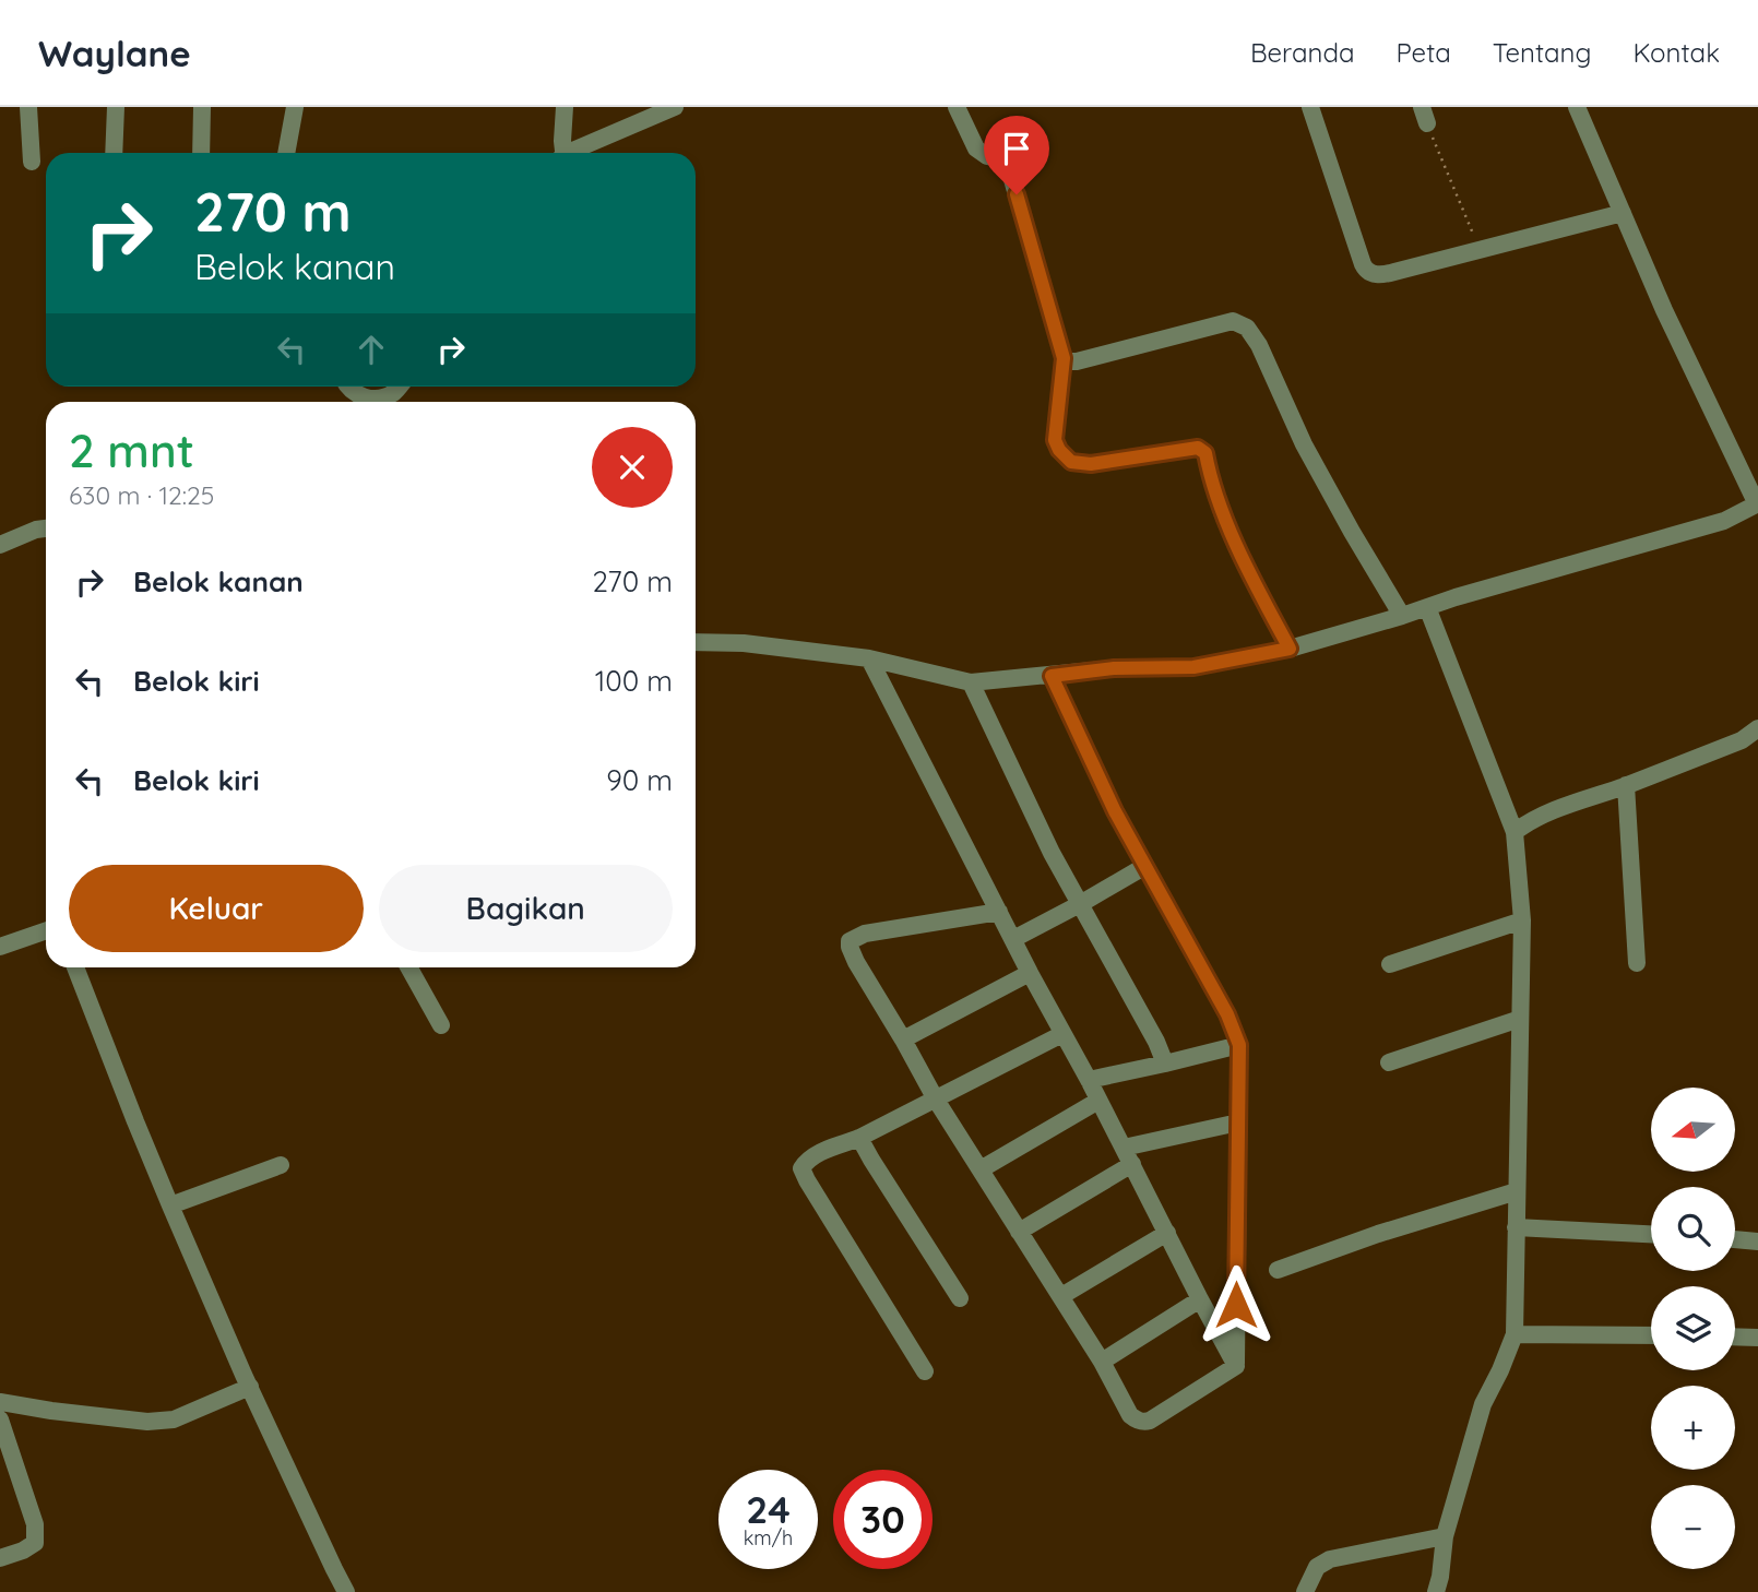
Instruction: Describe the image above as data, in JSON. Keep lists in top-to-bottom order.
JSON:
{
  "north": "left",
  "page": {
    "header": "Waylane",
    "nav": [
      "Beranda",
      "Peta",
      "Tentang",
      "Kontak"
    ],
    "turn": ["270 m", "Belok kanan"],
    "heading": ["2 mnt", "630 m · 12:25"],
    "list": [
      {
        "name": "Belok kanan",
        "value": "270 m"
      },
      {
        "name": "Belok kiri",
        "value": "100 m"
      },
      {
        "name": "Belok kiri",
        "value": "90 m"
      }
    ],
    "buttons": ["Keluar", "Bagikan"],
    "map_buttons": ["+", "−"],
    "speed": "24 km/h",
    "limit": "30"
  }
}
